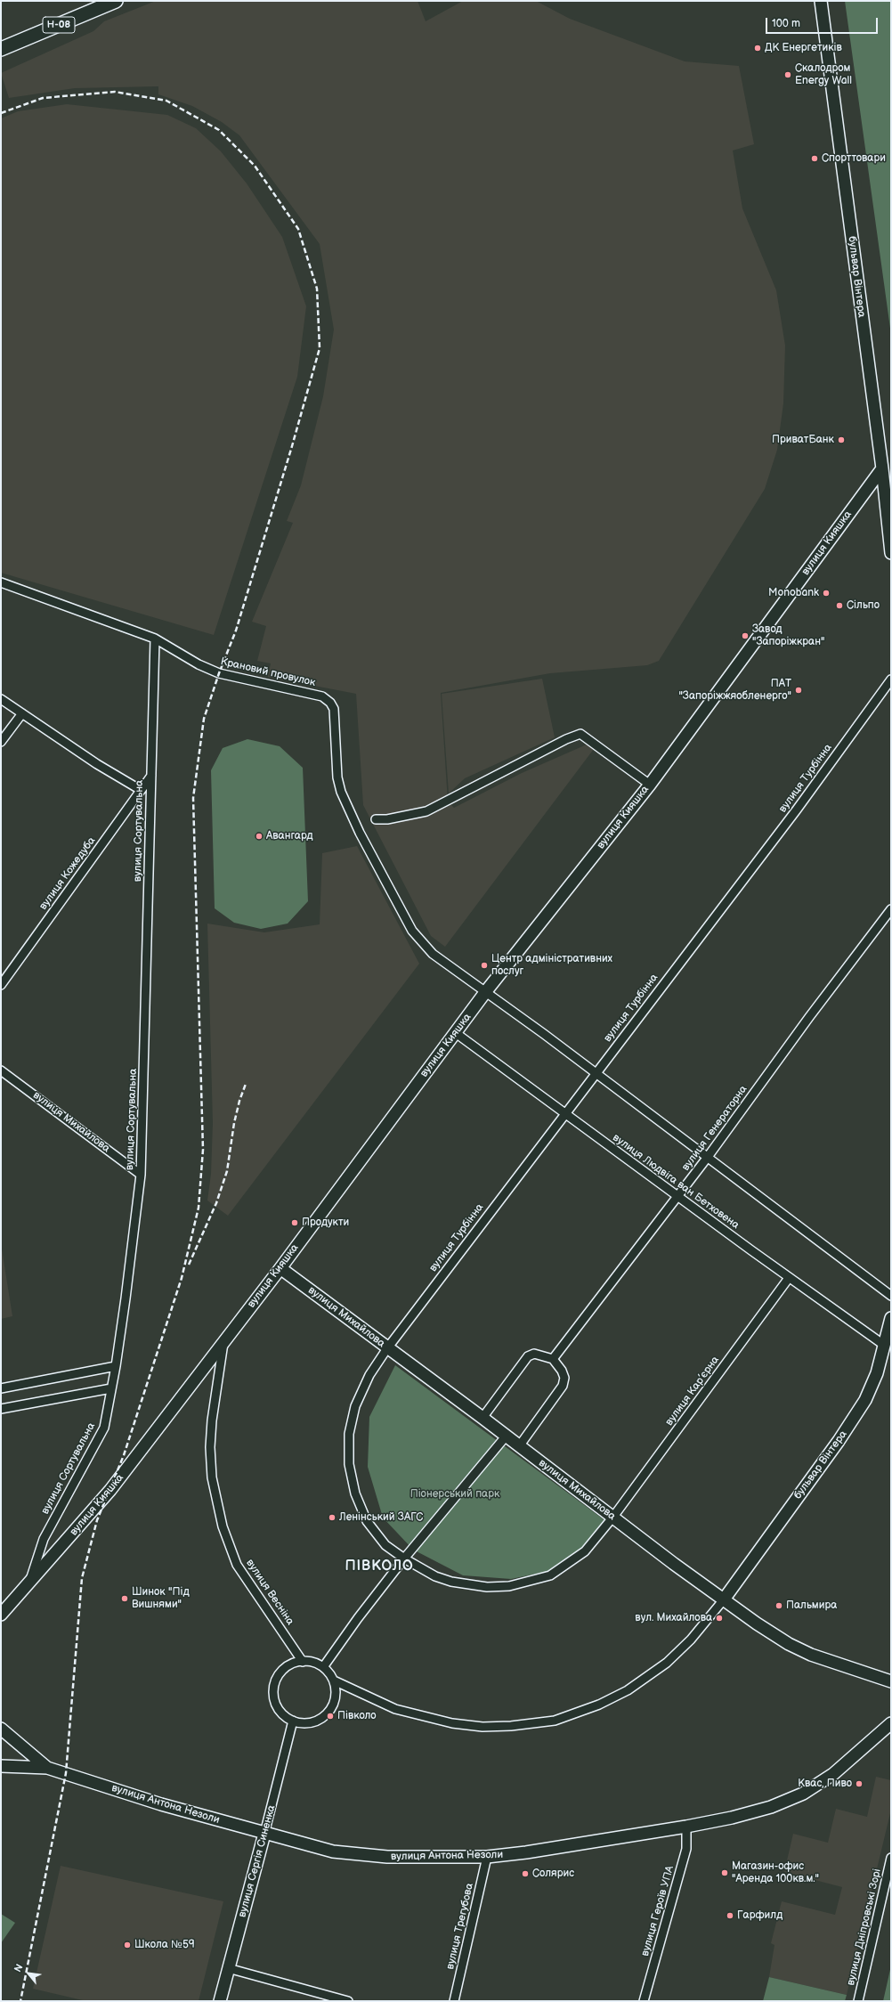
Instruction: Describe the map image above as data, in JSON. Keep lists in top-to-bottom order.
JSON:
{
  "streets": {
    "main road": ["Н-08"],
    "street": [
      "бульвар Вінтера",
      "вулиця Кияшка",
      "Крановий провулок",
      "вулиця Турбінна",
      "вулиця Сортувальна",
      "вулиця Кожедуба",
      "вулиця Михайлова",
      "вулиця Генераторна",
      "вулиця Людвіга ван Бетховена",
      "вулиця Кар’єрна",
      "вулиця Весніна",
      "вулиця Антона Незоли",
      "вулиця Сергія Синенка",
      "вулиця Героїв УПА",
      "вулиця Трегубова",
      "вулиця Дніпровські Зорі"
    ]
  },
  "crossings": [
    ["бульвар Вінтера", "вулиця Кияшка"],
    ["бульвар Вінтера", "вулиця Михайлова"],
    ["бульвар Вінтера", "вулиця Людвіга ван Бетховена"],
    ["вулиця Кияшка", "Крановий провулок"],
    ["вулиця Кияшка", "вулиця Сортувальна"],
    ["вулиця Кияшка", "вулиця Михайлова"],
    ["вулиця Кияшка", "вулиця Людвіга ван Бетховена"],
    ["вулиця Кияшка", "вулиця Весніна"],
    ["Крановий провулок", "вулиця Сортувальна"],
    ["вулиця Турбінна", "вулиця Михайлова"],
    ["вулиця Турбінна", "вулиця Людвіга ван Бетховена"],
    ["вулиця Турбінна", "вулиця Кар’єрна"],
    ["вулиця Сортувальна", "вулиця Кожедуба"],
    ["вулиця Сортувальна", "вулиця Михайлова"],
    ["вулиця Михайлова", "вулиця Кар’єрна"],
    ["вулиця Генераторна", "вулиця Людвіга ван Бетховена"],
    ["вулиця Людвіга ван Бетховена", "вулиця Кар’єрна"],
    ["вулиця Весніна", "вулиця Сергія Синенка"],
    ["вулиця Антона Незоли", "вулиця Сергія Синенка"],
    ["вулиця Антона Незоли", "вулиця Героїв УПА"],
    ["вулиця Антона Незоли", "вулиця Трегубова"]
  ],
  "districts": ["ПІВКОЛО"],
  "parks": ["Піонерський парк"],
  "places": [
    "ДК Енергетиків",
    "Скалодром Energy Wall",
    "Спорттовари",
    "ПриватБанк",
    "Monobank",
    "Сільпо",
    "Завод \"Запоріжкран\"",
    "ПАТ \"Запоріжжяобленерго\"",
    "Авангард",
    "Центр адміністративних послуг",
    "Продукти",
    "Ленінський ЗАГС",
    "Шинок \"Під Вишнями\"",
    "Пальмира",
    "вул. Михайлова",
    "Півколо",
    "Квас, Пиво",
    "Магазин-офис \"Аренда 100кв.м.\"",
    "Солярис",
    "Гарфилд",
    "Школа №59"
  ],
  "scale_bar": "100 m",
  "north": "top left"
}
